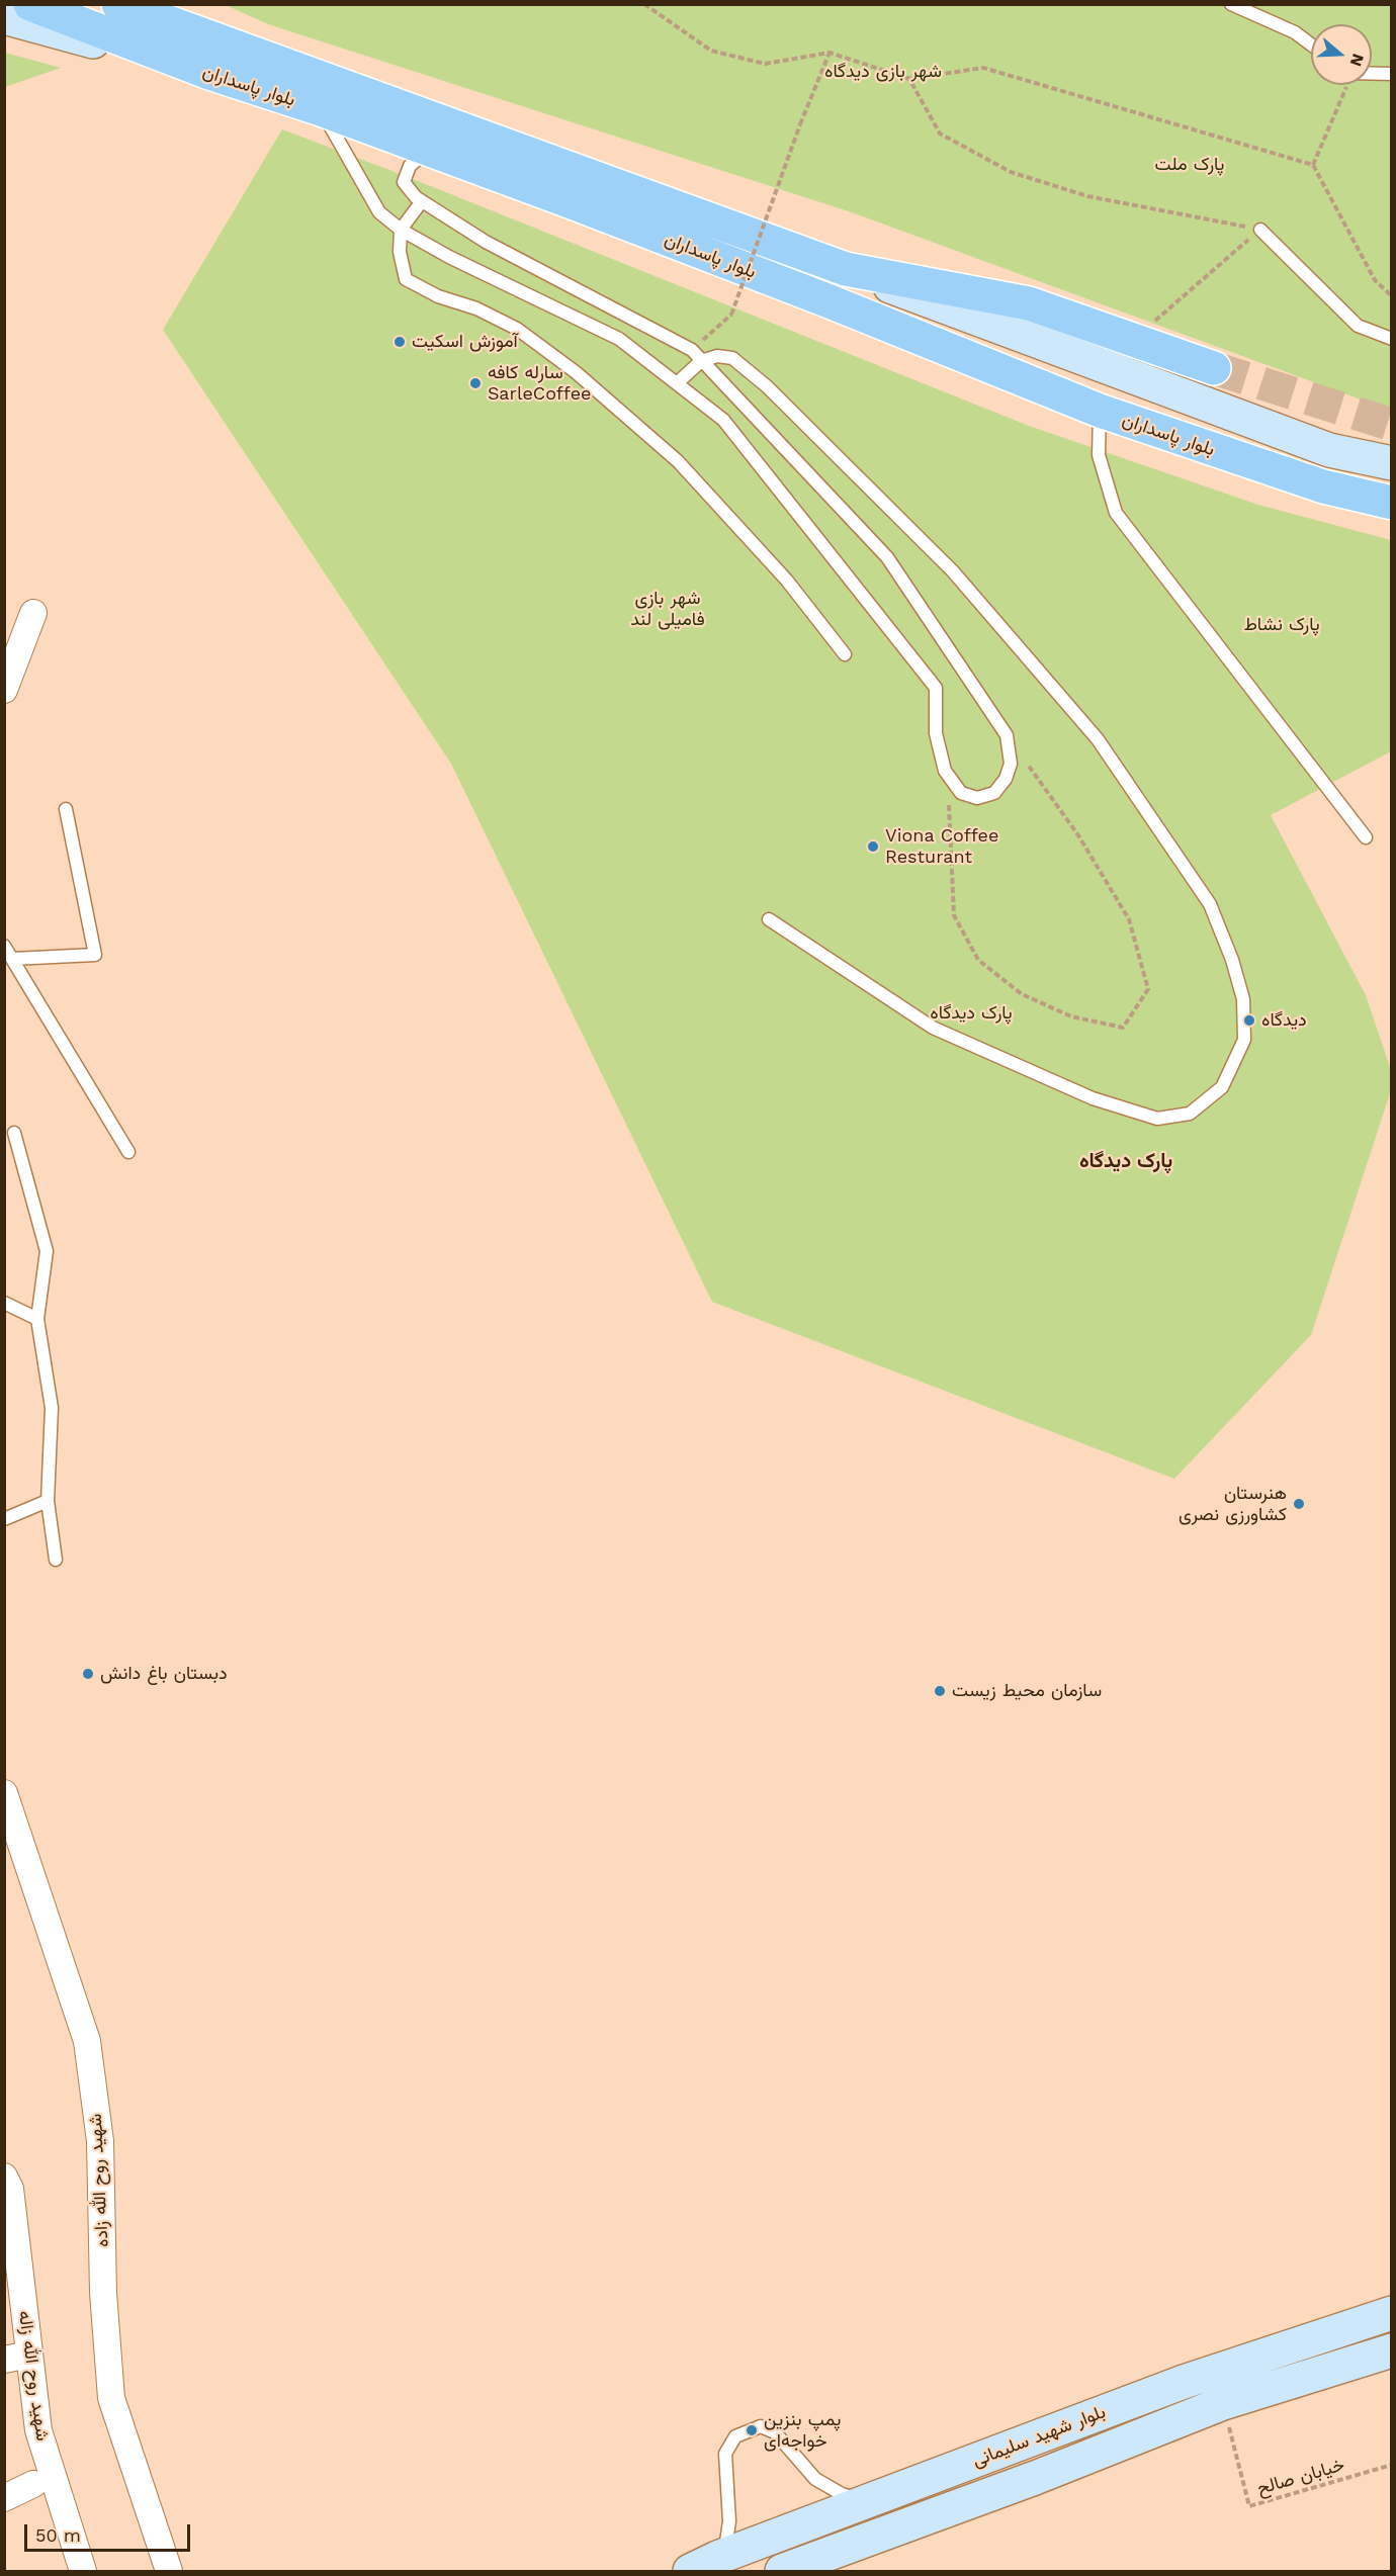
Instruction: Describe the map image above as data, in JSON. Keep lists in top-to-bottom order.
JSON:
{
  "streets": {
    "main road": ["بلوار پاسداران", "بلوار شهید سلیمانی"],
    "street": ["شهید روح الله زاده", "شهید روح الله زاله"],
    "path": ["خیابان صالح"]
  },
  "crossings": [
    ["بلوار شهید سلیمانی", "خیابان صالح"]
  ],
  "districts": ["پارک دیدگاه"],
  "parks": [
    "شهر بازی دیدگاه",
    "پارک ملت",
    "شهر بازی فامیلی لند",
    "پارک نشاط",
    "پارک دیدگاه"
  ],
  "places": [
    "آموزش اسکیت",
    "سارله کافه SarleCoffee",
    "Viona Coffee Resturant",
    "دیدگاه",
    "هنرستان کشاورزی نصری",
    "دبستان باغ دانش",
    "سازمان محیط زیست",
    "پمپ بنزین خواجه‌ای"
  ],
  "scale_bar": "50 m",
  "north": "right"
}
